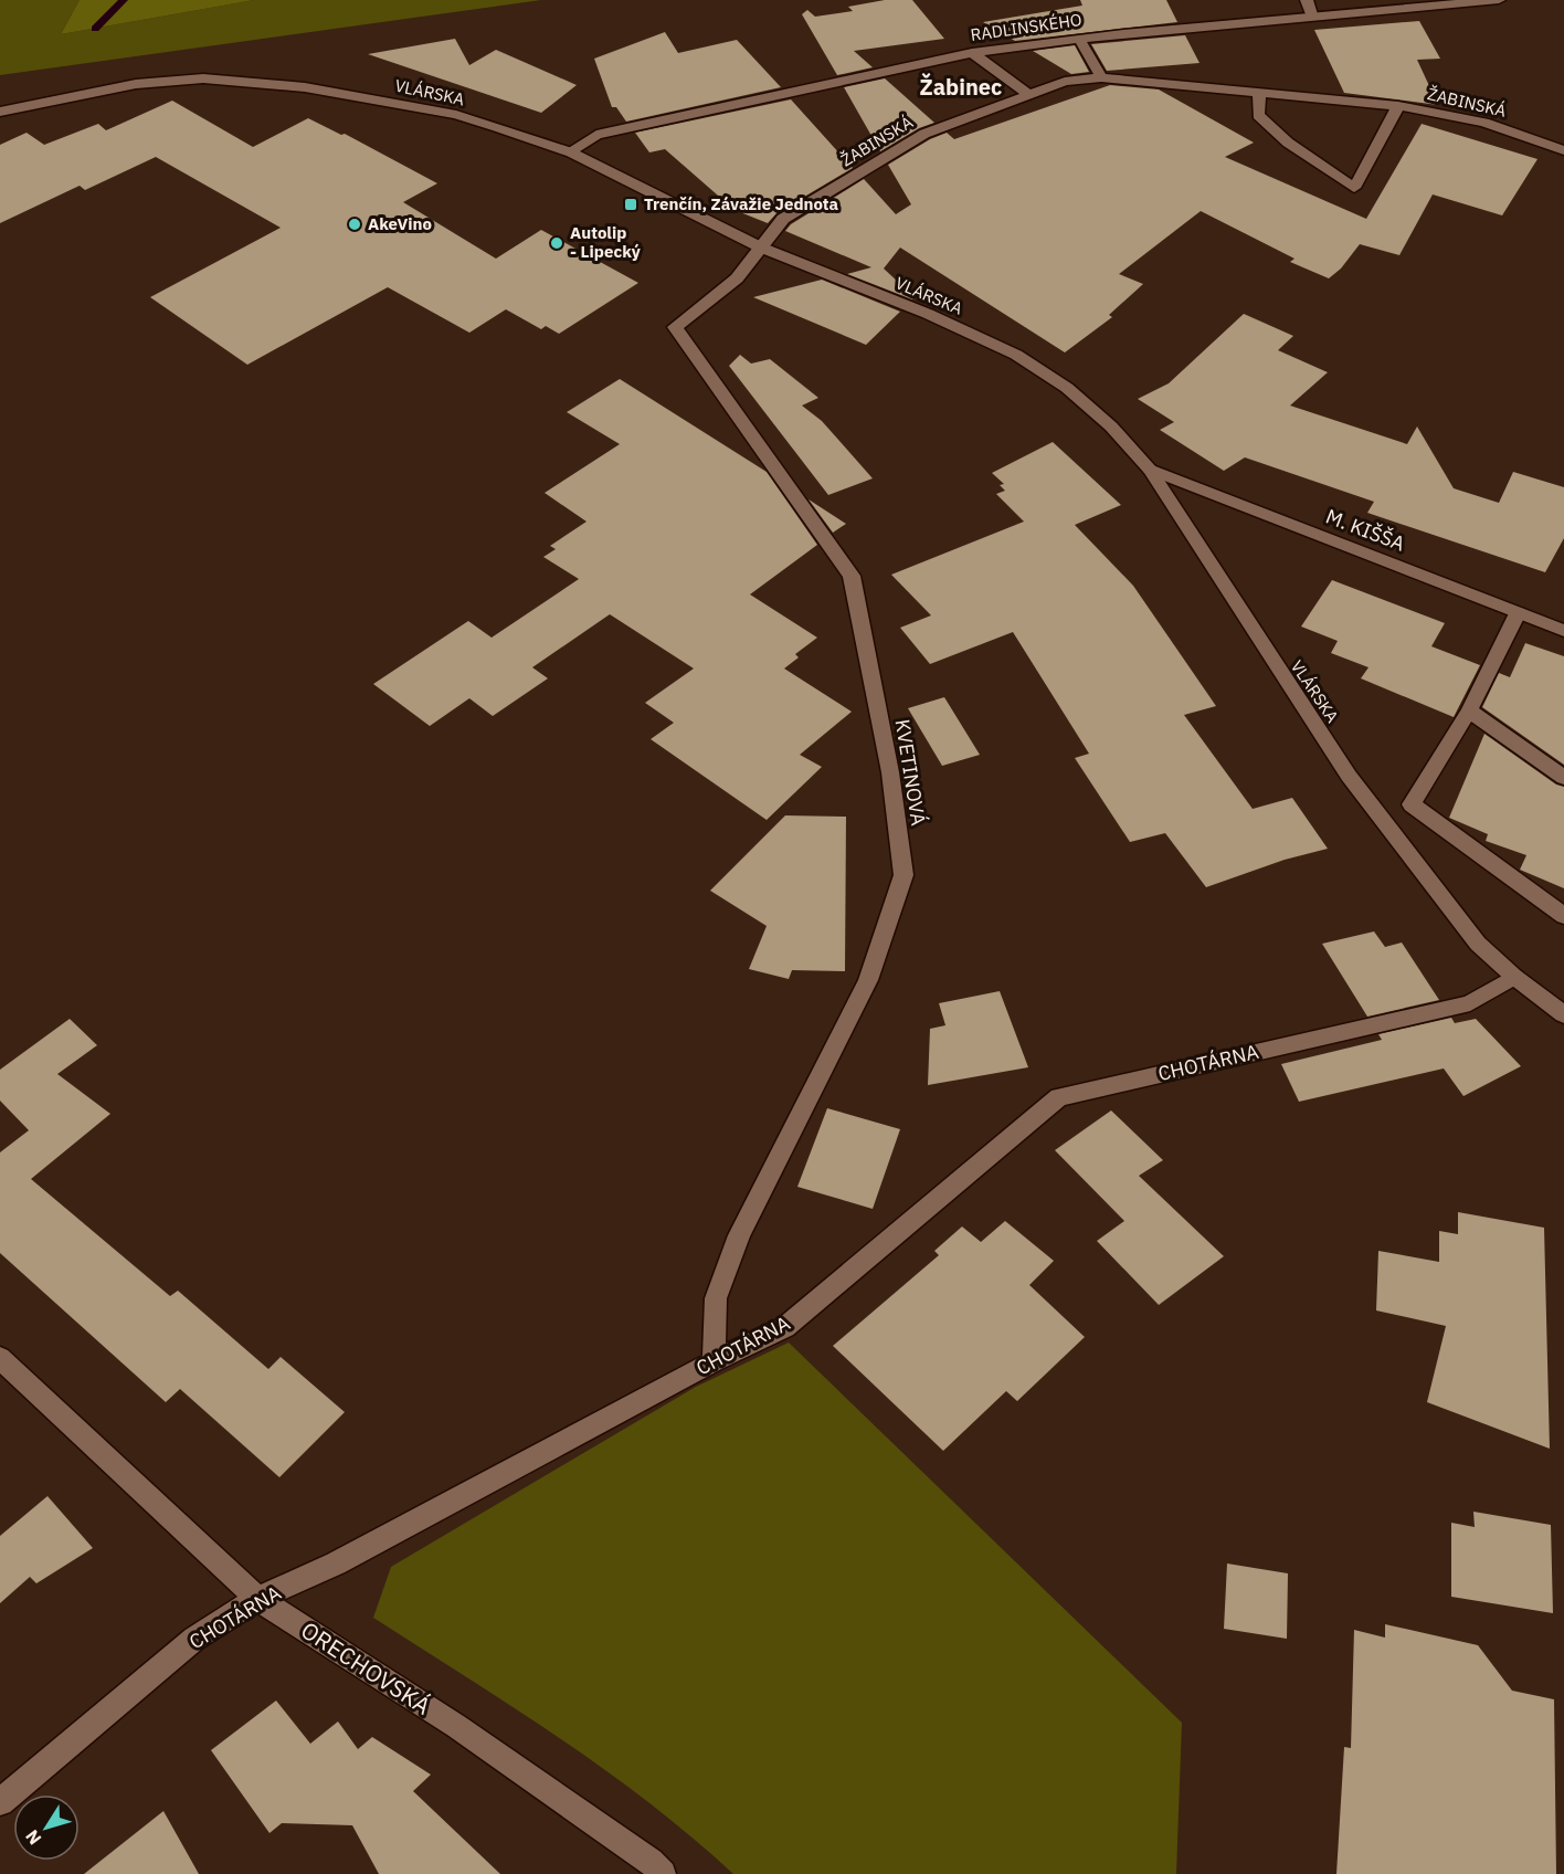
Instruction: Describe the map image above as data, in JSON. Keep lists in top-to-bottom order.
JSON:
{
  "streets": {
    "street": [
      "RADLINSKÉHO",
      "VLÁRSKA",
      "ŽABINSKÁ",
      "M. KIŠŠA",
      "KVETINOVÁ",
      "CHOTÁRNA",
      "ORECHOVSKÁ"
    ]
  },
  "crossings": [
    ["RADLINSKÉHO", "VLÁRSKA"],
    ["VLÁRSKA", "ŽABINSKÁ"],
    ["VLÁRSKA", "M. KIŠŠA"],
    ["VLÁRSKA", "KVETINOVÁ"],
    ["VLÁRSKA", "CHOTÁRNA"],
    ["ŽABINSKÁ", "KVETINOVÁ"],
    ["KVETINOVÁ", "CHOTÁRNA"],
    ["CHOTÁRNA", "ORECHOVSKÁ"]
  ],
  "districts": ["Žabinec"],
  "places": {
    "transit": ["Trenčín, Závažie Jednota"],
    "other": ["AkeVino", "Autolip - Lipecký"]
  },
  "north": "bottom left"
}
